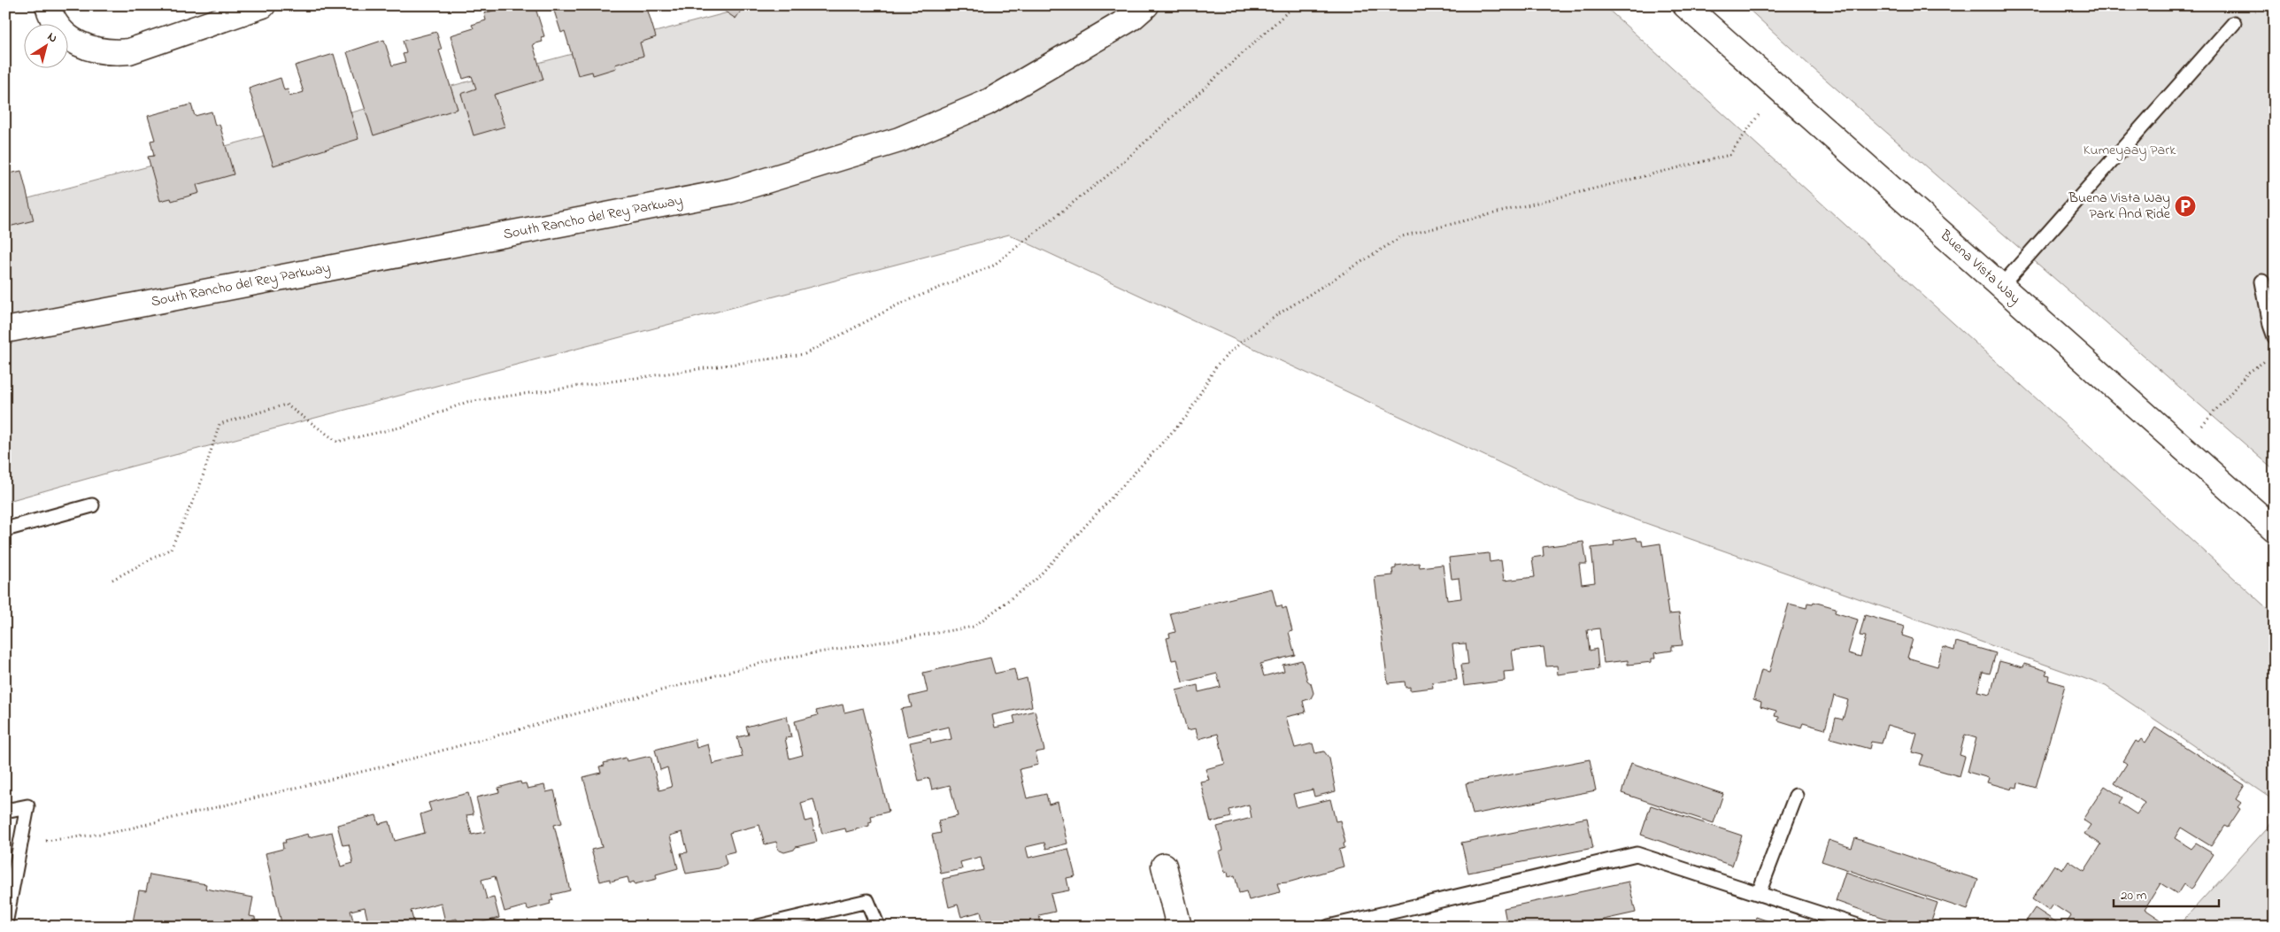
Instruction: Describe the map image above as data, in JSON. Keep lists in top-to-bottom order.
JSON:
{
  "streets": {
    "street": ["South Rancho del Rey Parkway", "Buena Vista Way"]
  },
  "parks": ["Kumeyaay Park"],
  "places": {
    "parking": ["Buena Vista Way Park And Ride"]
  },
  "scale_bar": "20 m",
  "north": "top right"
}
